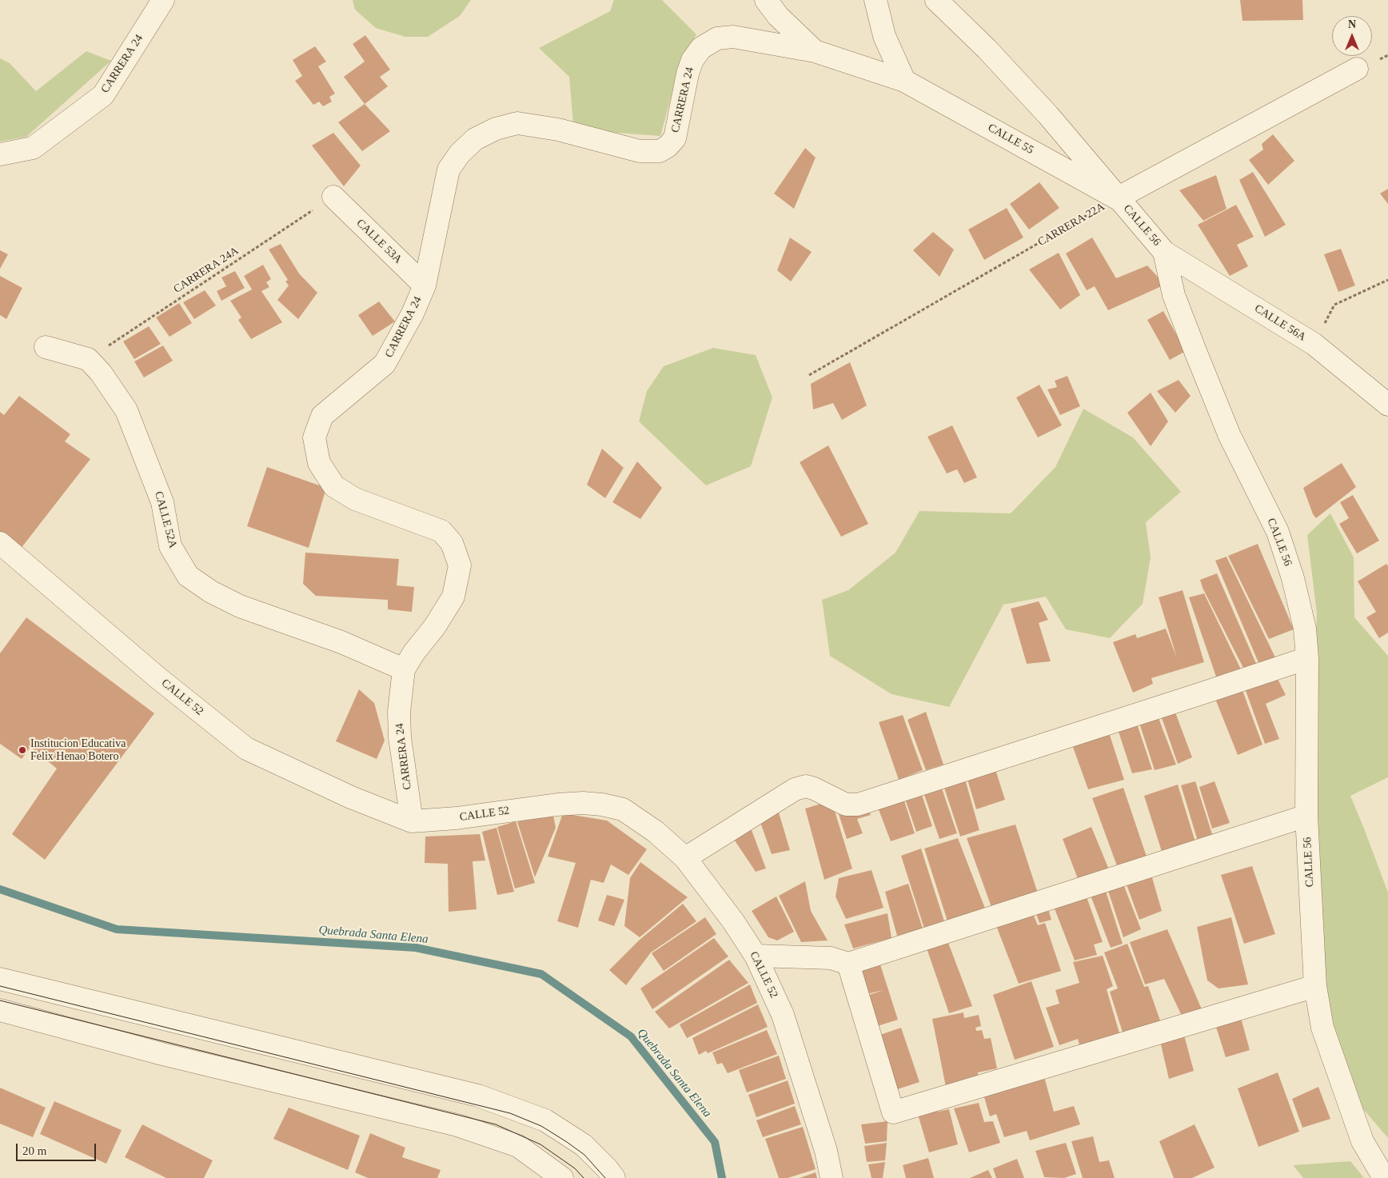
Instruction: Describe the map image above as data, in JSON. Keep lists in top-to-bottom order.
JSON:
{
  "streets": {
    "street": [
      "CARRERA 24",
      "CALLE 55",
      "CARRERA 22A",
      "CALLE 56",
      "CALLE 53A",
      "CALLE 56A",
      "CALLE 52A",
      "CALLE 52"
    ],
    "path": ["CARRERA 24A"]
  },
  "crossings": [
    ["CARRERA 24", "CALLE 55"],
    ["CARRERA 24", "CALLE 53A"],
    ["CARRERA 24", "CALLE 52A"],
    ["CARRERA 24", "CALLE 52"],
    ["CALLE 55", "CARRERA 22A"],
    ["CALLE 55", "CALLE 56"],
    ["CARRERA 22A", "CALLE 56"],
    ["CALLE 56", "CALLE 56A"],
    ["CALLE 53A", "CARRERA 24A"],
    ["CARRERA 24A", "CALLE 52A"]
  ],
  "water": ["Quebrada Santa Elena"],
  "places": ["Institucion Educativa Felix Henao Botero"],
  "scale_bar": "20 m",
  "north": "top"
}
